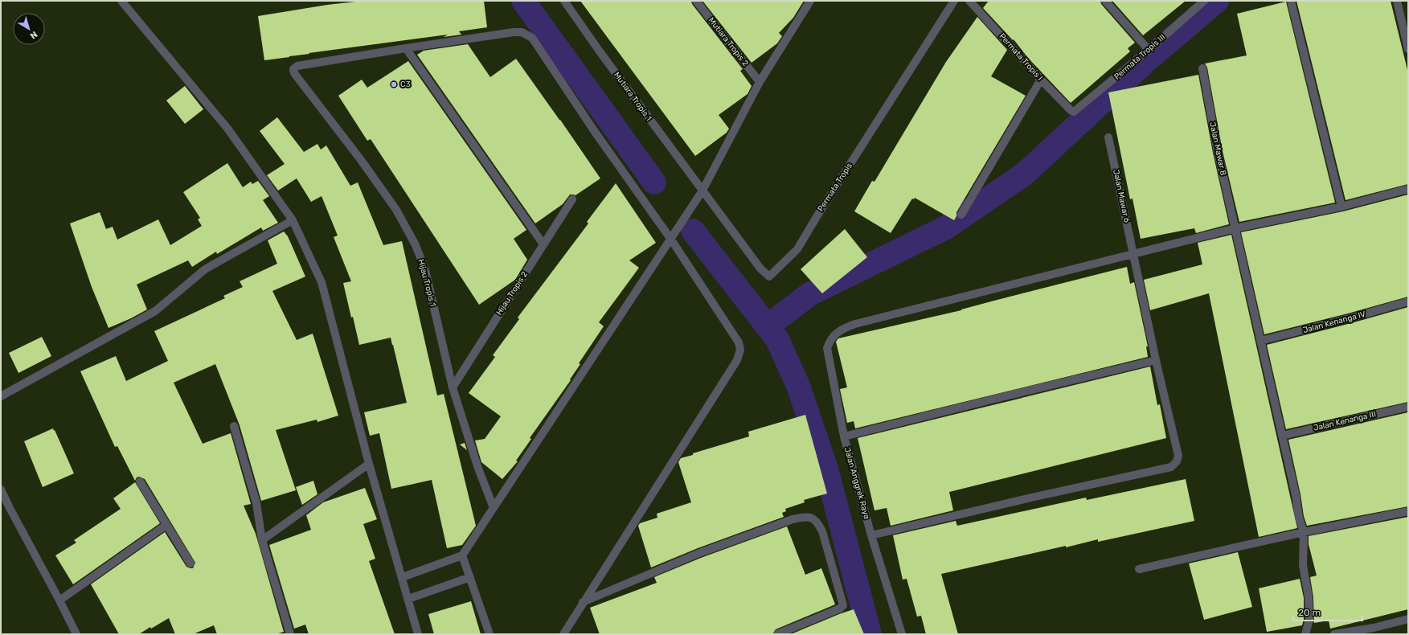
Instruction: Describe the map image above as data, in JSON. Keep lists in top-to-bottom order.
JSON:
{
  "streets": {
    "street": [
      "Mutiara Tropis 2",
      "Permata Tropis I",
      "Permata Tropis III",
      "Mutiara Tropis 1",
      "Jalan Mawar 8",
      "Permata Tropis",
      "Jalan Mawar 6",
      "Hijau Tropis 1",
      "Hijau Tropis 2",
      "Jalan Kenanga IV",
      "Jalan Kenanga III",
      "Jalan Anggrek Raya"
    ]
  },
  "crossings": [
    ["Permata Tropis I", "Permata Tropis III"],
    ["Mutiara Tropis 1", "Permata Tropis"],
    ["Jalan Mawar 8", "Jalan Kenanga IV"],
    ["Jalan Mawar 8", "Jalan Kenanga III"],
    ["Jalan Mawar 6", "Jalan Anggrek Raya"],
    ["Hijau Tropis 1", "Hijau Tropis 2"]
  ],
  "places": ["C3"],
  "scale_bar": "20 m",
  "north": "bottom right"
}
